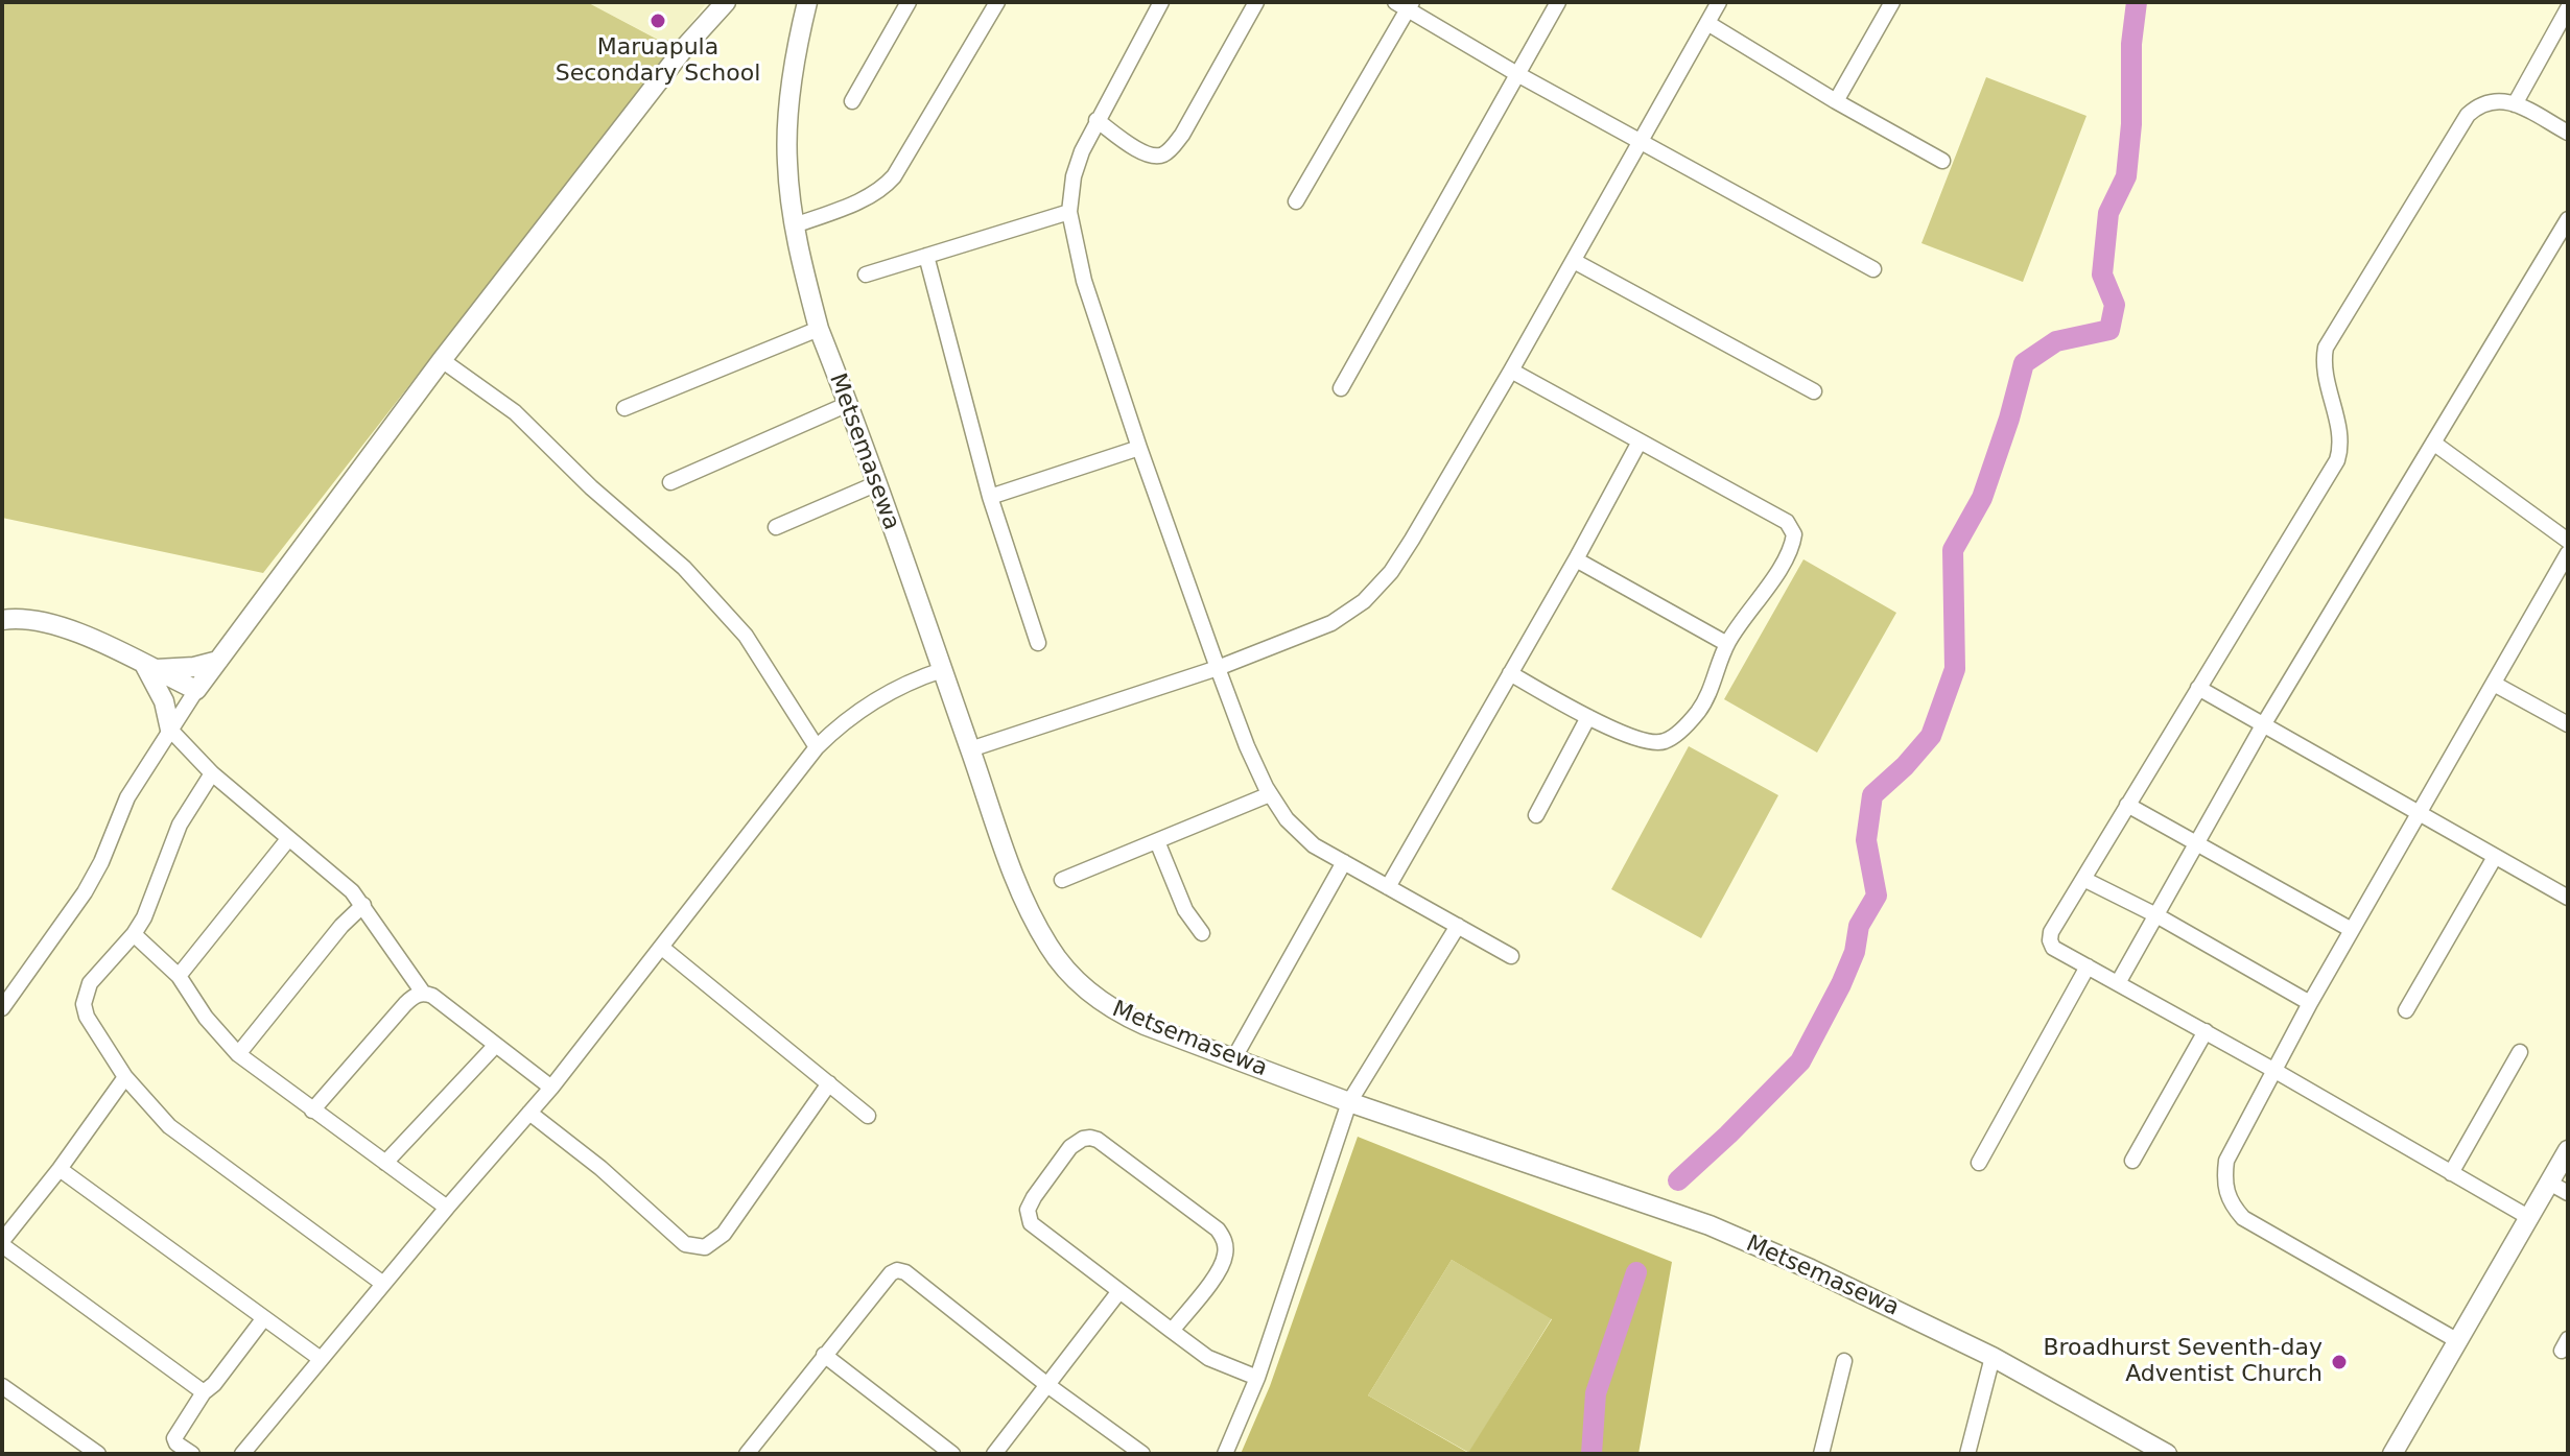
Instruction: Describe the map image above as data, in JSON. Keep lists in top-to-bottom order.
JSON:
{
  "streets": {
    "street": ["Metsemasewa"]
  },
  "places": ["Maruapula Secondary School", "Broadhurst Seventh-day Adventist Church"]
}
